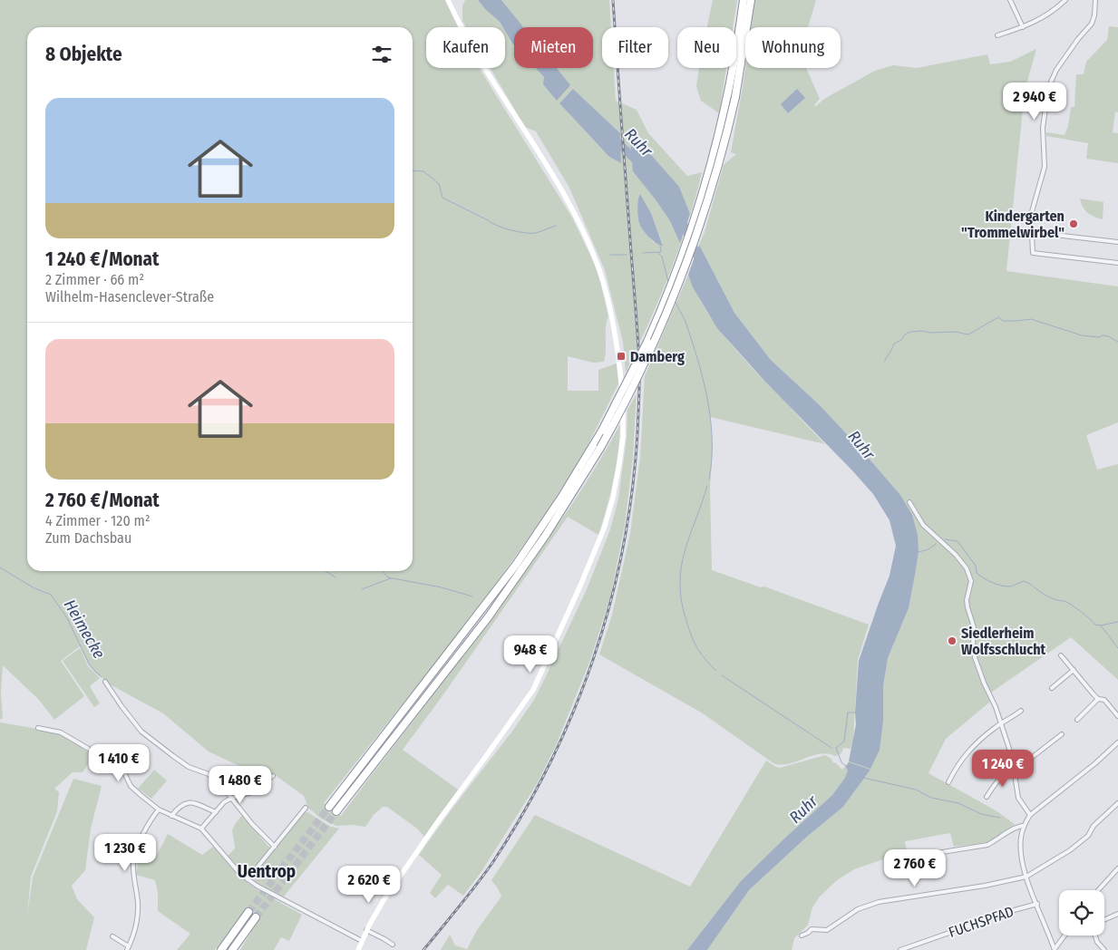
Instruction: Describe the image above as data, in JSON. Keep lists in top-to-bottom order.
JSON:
{
  "streets": {
    "street": ["FUCHSPFAD"]
  },
  "districts": ["Uentrop"],
  "water": ["Ruhr", "Heimecke"],
  "places": {
    "other": ["Kindergarten \"Trommelwirbel\"", "Siedlerheim Wolfsschlucht"],
    "transit": ["Damberg"]
  },
  "page": {
    "chip": [
      "Kaufen",
      "Mieten",
      "Filter",
      "Neu",
      "Wohnung"
    ],
    "heading": "8 Objekte",
    "list": [
      {
        "name": "1 240 €/Monat",
        "note": "2 Zimmer · 66 m² · Wilhelm-Hasenclever-Straße"
      },
      {
        "name": "2 760 €/Monat",
        "note": "4 Zimmer · 120 m² · Zum Dachsbau"
      }
    ],
    "price": [
      "2 940 €",
      "948 €",
      "1 410 €",
      "1 240 €",
      "1 480 €",
      "1 230 €",
      "2 760 €",
      "2 620 €"
    ]
  }
}
